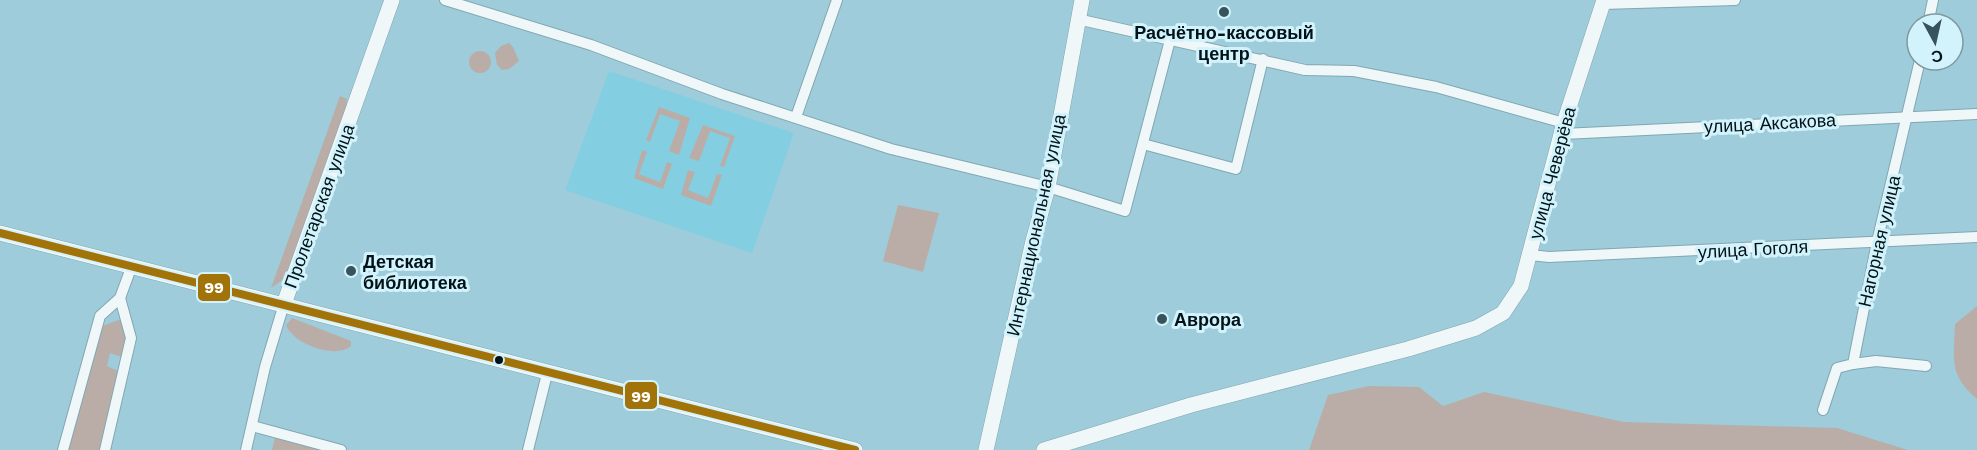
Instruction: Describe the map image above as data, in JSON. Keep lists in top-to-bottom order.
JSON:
{
  "streets": {
    "main road": ["улица Чеверёва", "Пролетарская улица", "Интернациональная улица"],
    "street": ["улица Аксакова", "Нагорная улица", "улица Гоголя"]
  },
  "crossings": [
    ["улица Аксакова", "улица Чеверёва"],
    ["улица Аксакова", "Интернациональная улица"],
    ["улица Аксакова", "Нагорная улица"],
    ["улица Чеверёва", "улица Гоголя"],
    ["Нагорная улица", "улица Гоголя"]
  ],
  "places": ["Расчётно-кассовый центр", "Детская библиотека", "Аврора"],
  "lines": ["transit line 99"],
  "north": "bottom"
}
